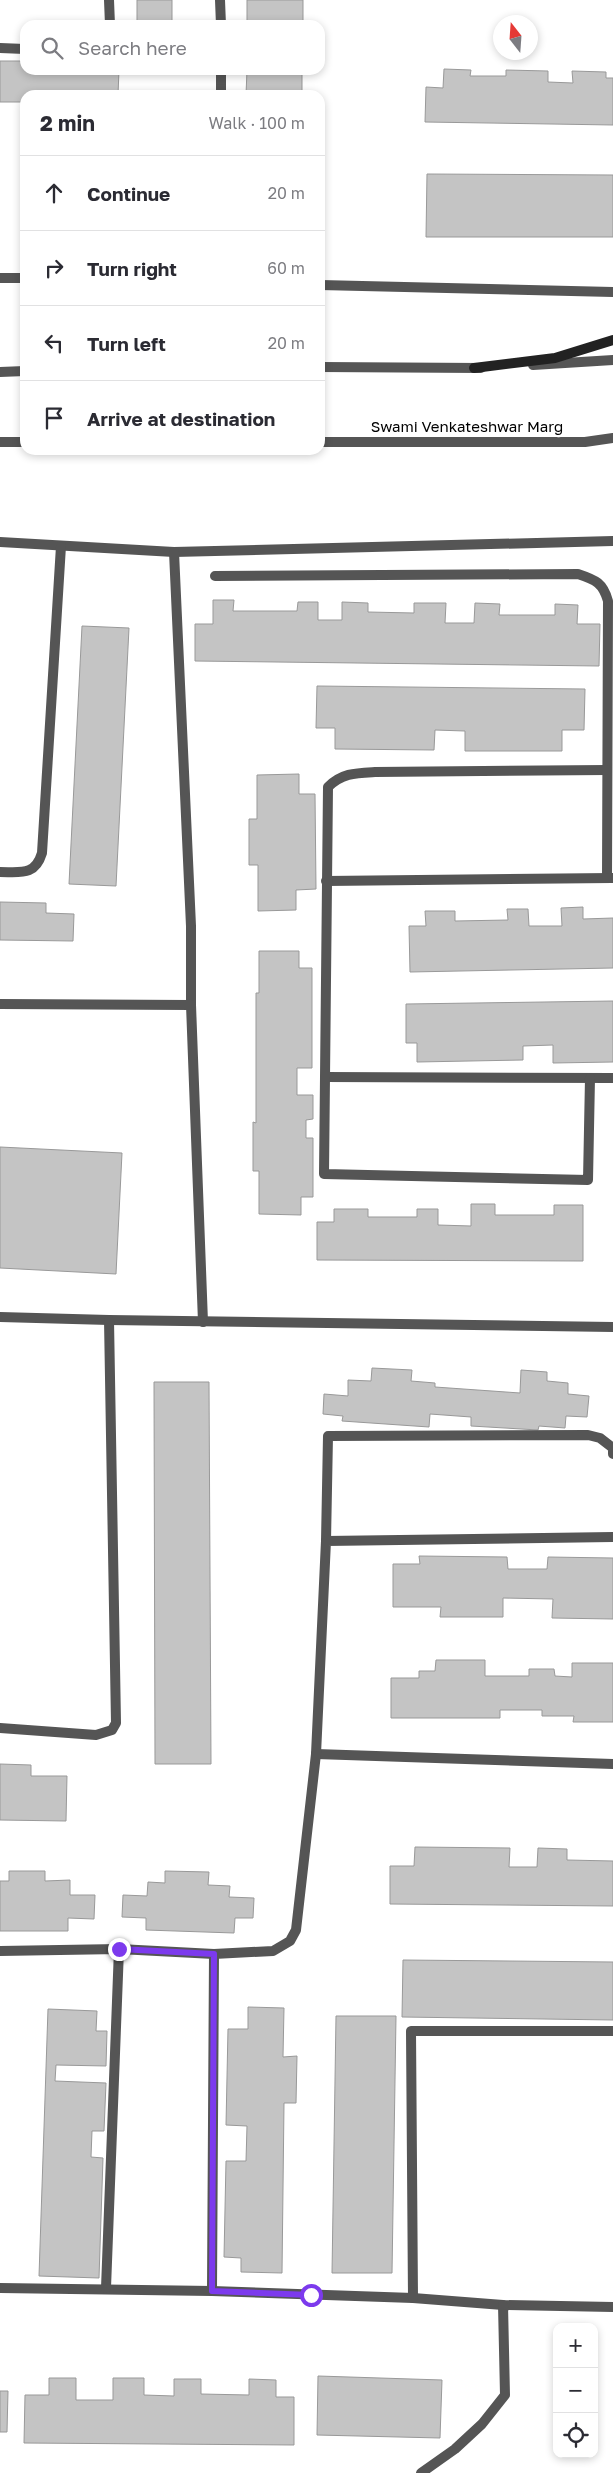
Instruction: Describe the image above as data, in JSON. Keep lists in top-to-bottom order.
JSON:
{
  "streets": {
    "street": ["Swami Venkateshwar Marg"]
  },
  "north": "top",
  "page": {
    "search": "Search here",
    "heading": ["2 min", "Walk · 100 m"],
    "list": [
      ["Continue", "20 m"],
      ["Turn right", "60 m"],
      ["Turn left", "20 m"],
      "Arrive at destination"
    ],
    "map_buttons": ["+", "−"]
  }
}
